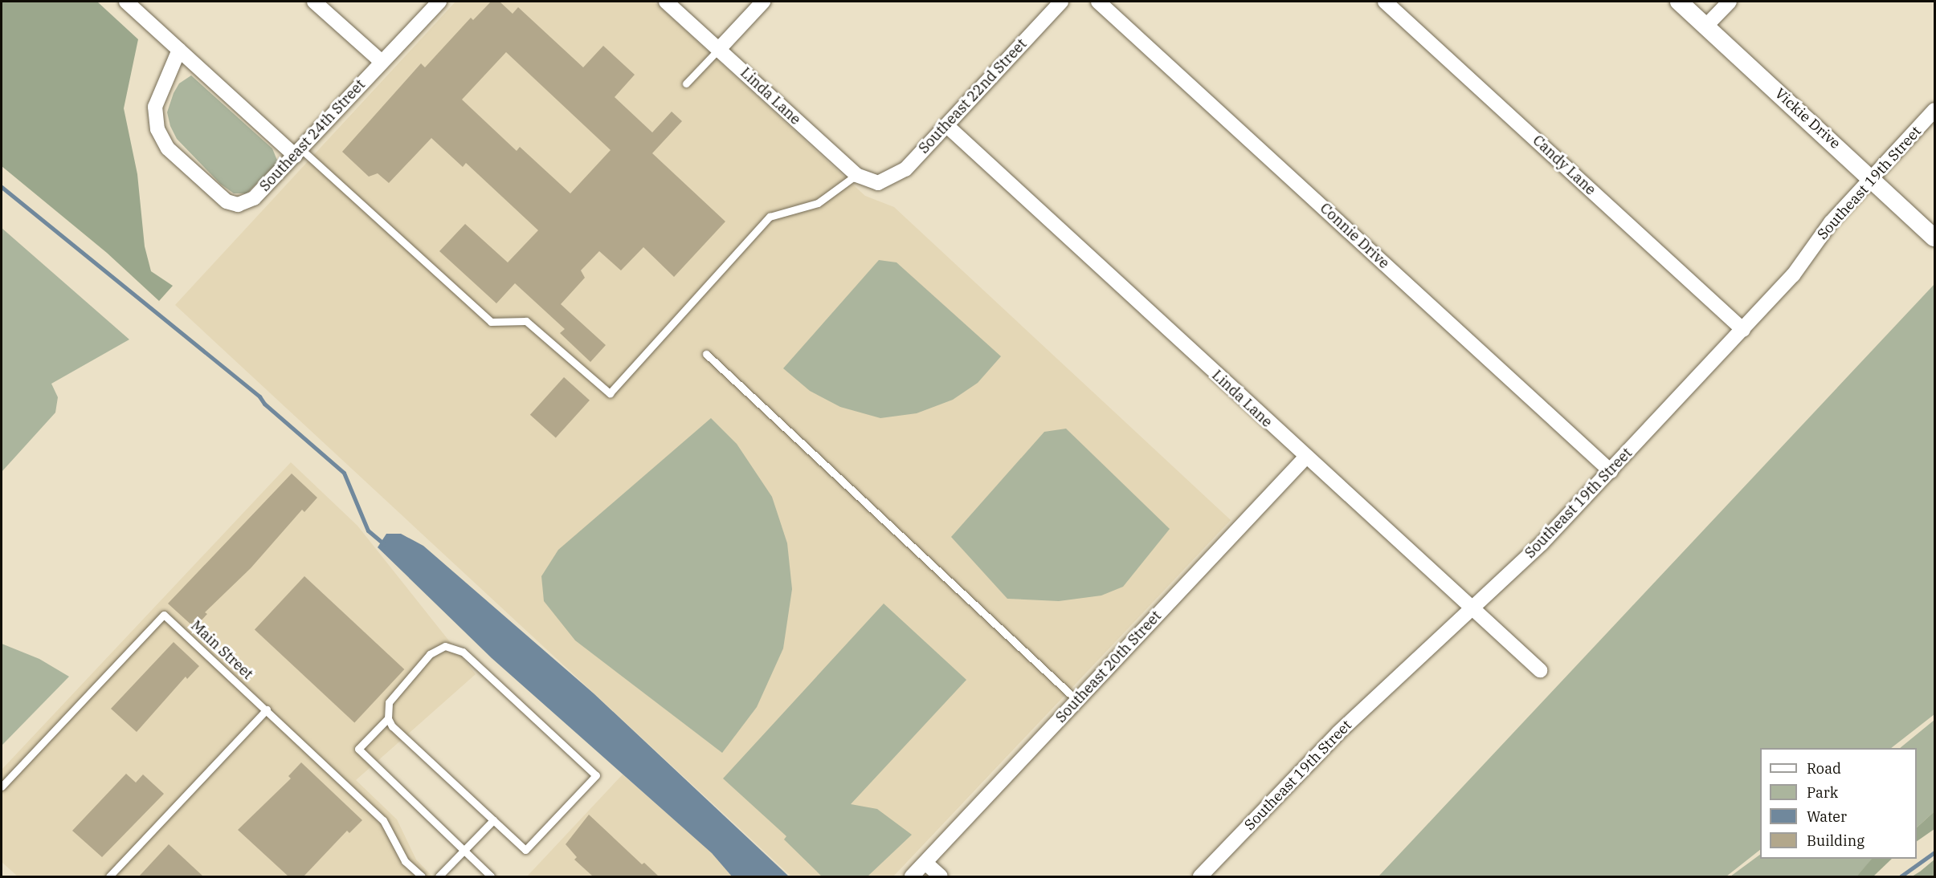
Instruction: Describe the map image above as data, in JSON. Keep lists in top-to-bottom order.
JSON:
{
  "streets": {
    "street": [
      "Linda Lane",
      "Southeast 22nd Street",
      "Vickie Drive",
      "Southeast 24th Street",
      "Candy Lane",
      "Southeast 19th Street",
      "Connie Drive",
      "Southeast 20th Street"
    ],
    "lane": ["Main Street"]
  },
  "crossings": [
    ["Linda Lane", "Southeast 22nd Street"],
    ["Linda Lane", "Southeast 19th Street"],
    ["Linda Lane", "Southeast 20th Street"],
    ["Vickie Drive", "Southeast 19th Street"],
    ["Candy Lane", "Southeast 19th Street"],
    ["Southeast 19th Street", "Connie Drive"]
  ],
  "legend": [
    "Road",
    "Park",
    "Water",
    "Building"
  ]
}
